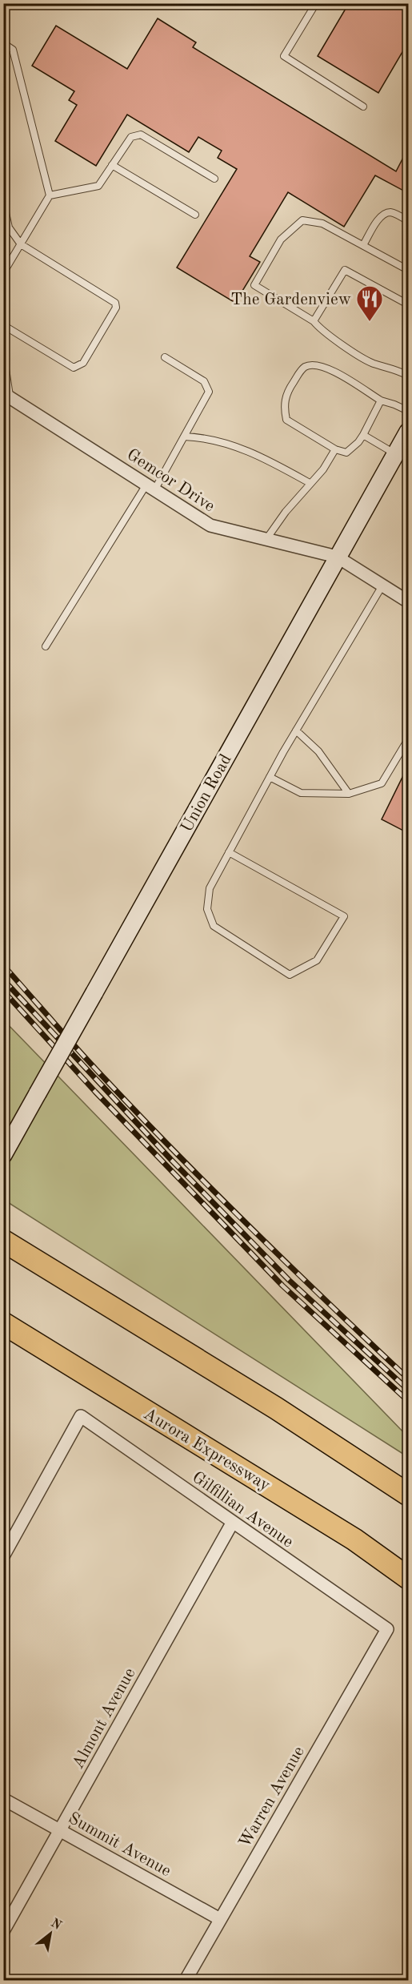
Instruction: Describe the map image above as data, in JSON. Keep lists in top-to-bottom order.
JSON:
{
  "streets": {
    "highway": ["Aurora Expressway"],
    "main road": ["Union Road"],
    "street": [
      "Gemcor Drive",
      "Gilfillian Avenue",
      "Almont Avenue",
      "Warren Avenue",
      "Summit Avenue"
    ]
  },
  "crossings": [
    ["Gemcor Drive", "Union Road"],
    ["Gilfillian Avenue", "Almont Avenue"],
    ["Gilfillian Avenue", "Warren Avenue"],
    ["Almont Avenue", "Summit Avenue"],
    ["Warren Avenue", "Summit Avenue"]
  ],
  "places": {
    "restaurant": ["The Gardenview"]
  },
  "north": "top right"
}
